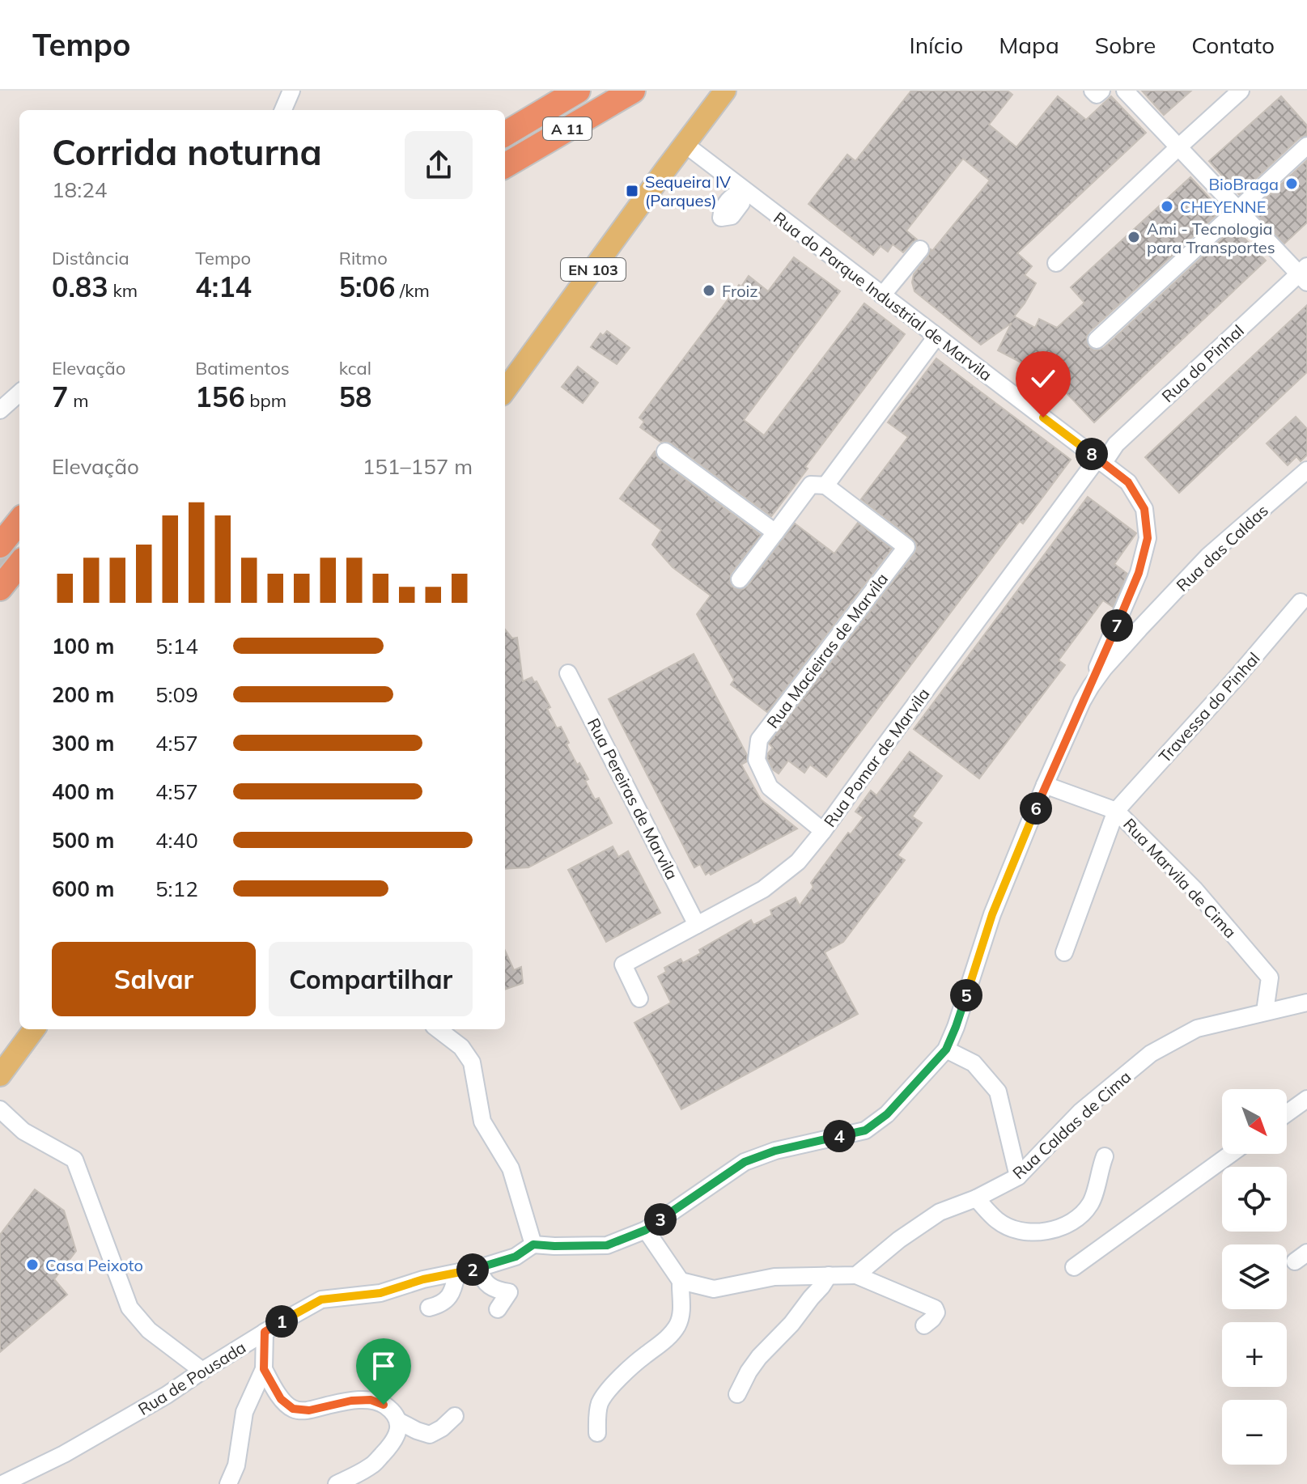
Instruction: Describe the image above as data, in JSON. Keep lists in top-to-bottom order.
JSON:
{
  "streets": {
    "highway": ["A 11"],
    "main road": ["EN 103"],
    "street": [
      "Rua do Parque Industrial de Marvila",
      "Rua do Pinhal",
      "Rua das Caldas",
      "Rua Macieiras de Marvila",
      "Travessa do Pinhal",
      "Rua Pomar de Marvila",
      "Rua Pereiras de Marvila",
      "Rua Marvila de Cima",
      "Rua Caldas de Cima",
      "Rua de Pousada"
    ]
  },
  "crossings": [
    ["EN 103", "Rua do Parque Industrial de Marvila"],
    ["Rua do Parque Industrial de Marvila", "Rua do Pinhal"],
    ["Rua do Parque Industrial de Marvila", "Rua das Caldas"],
    ["Rua do Parque Industrial de Marvila", "Rua Pomar de Marvila"],
    ["Rua do Pinhal", "Rua Pomar de Marvila"],
    ["Rua das Caldas", "Rua Marvila de Cima"],
    ["Rua das Caldas", "Rua de Pousada"],
    ["Rua Macieiras de Marvila", "Rua Pomar de Marvila"],
    ["Travessa do Pinhal", "Rua Marvila de Cima"],
    ["Rua Pomar de Marvila", "Rua Pereiras de Marvila"],
    ["Rua Marvila de Cima", "Rua Caldas de Cima"]
  ],
  "places": {
    "other": [
      "BioBraga",
      "CHEYENNE",
      "Ami - Tecnologia para Transportes",
      "Froiz",
      "Casa Peixoto"
    ],
    "transit": ["Sequeira IV (Parques)"]
  },
  "north": "bottom right",
  "page": {
    "header": "Tempo",
    "nav": [
      "Início",
      "Mapa",
      "Sobre",
      "Contato"
    ],
    "heading": ["Corrida noturna", "18:24"],
    "stats": [
      ["Distância", "0.83 km"],
      ["Tempo", "4:14"],
      ["Ritmo", "5:06 /km"],
      ["Elevação", "7 m"],
      ["Batimentos", "156 bpm"],
      ["kcal", "58"]
    ],
    "pins": [
      "8",
      "7",
      "6",
      "5",
      "4",
      "3",
      "2",
      "1"
    ],
    "chart": ["Elevação", "151–157 m"],
    "list": [
      {
        "name": "100 m",
        "note": "5:14"
      },
      {
        "name": "200 m",
        "note": "5:09"
      },
      {
        "name": "300 m",
        "note": "4:57"
      },
      {
        "name": "400 m",
        "note": "4:57"
      },
      {
        "name": "500 m",
        "note": "4:40"
      },
      {
        "name": "600 m",
        "note": "5:12"
      }
    ],
    "buttons": ["Salvar", "Compartilhar"],
    "map_buttons": ["+", "−"]
  }
}
